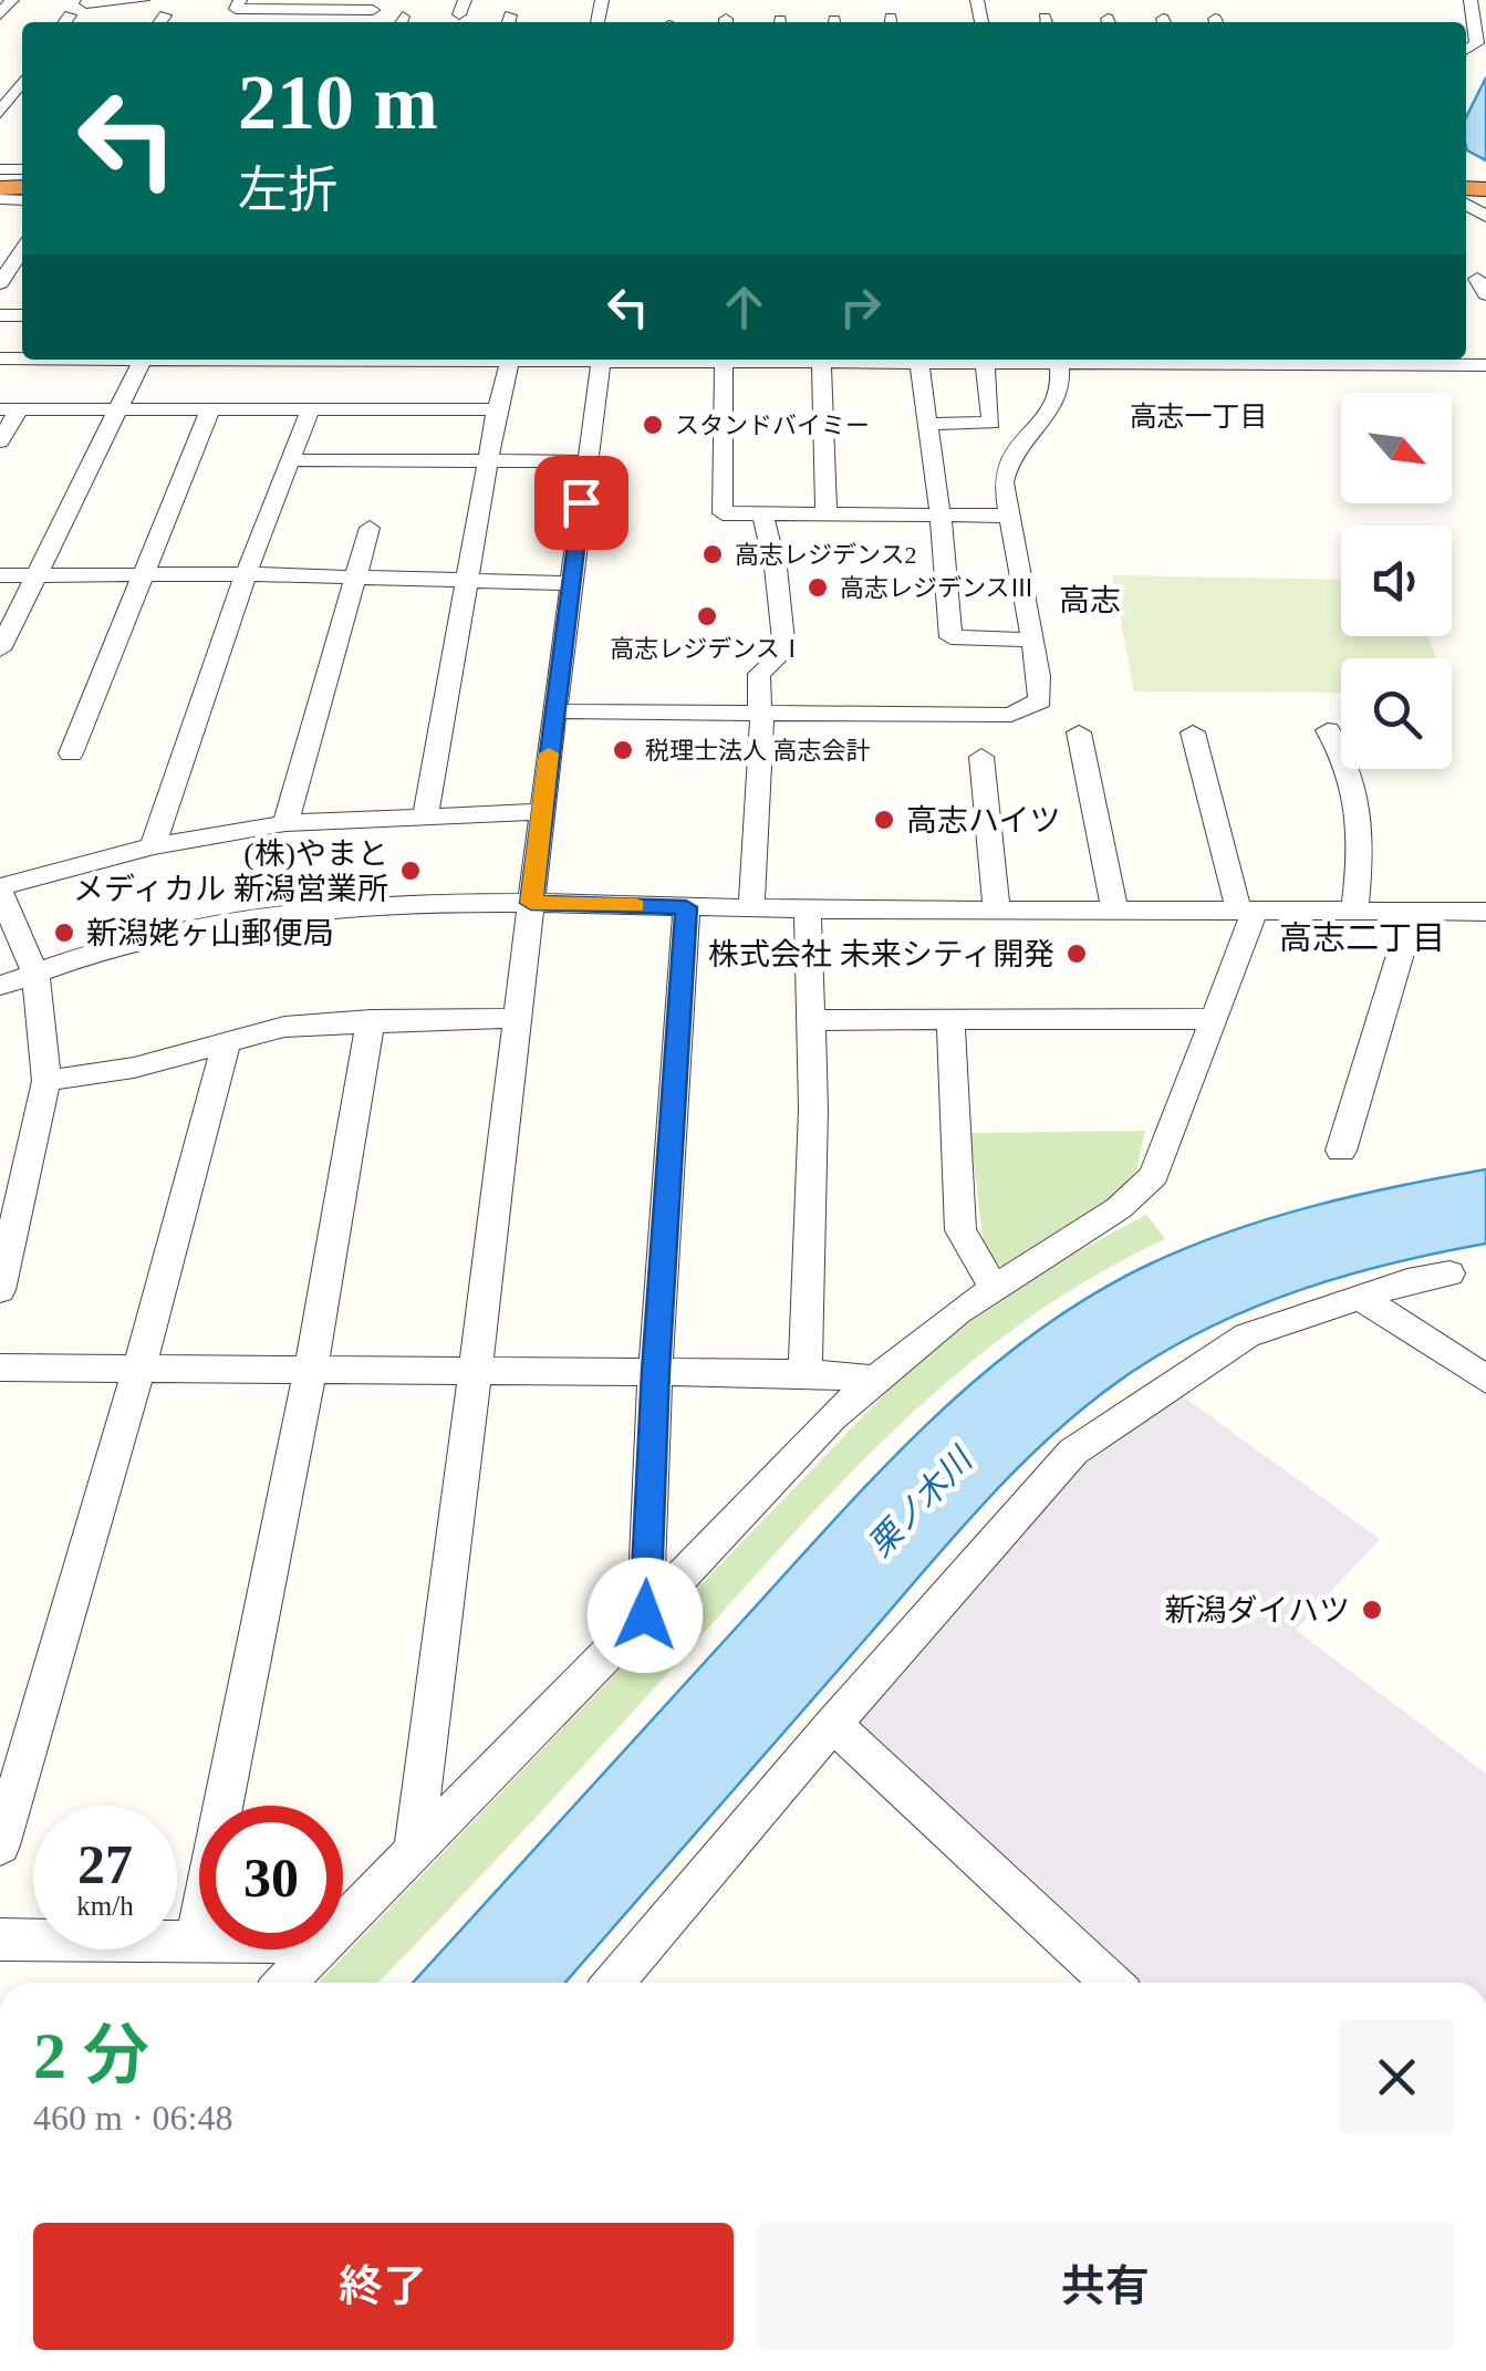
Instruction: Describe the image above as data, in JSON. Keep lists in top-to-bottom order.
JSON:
{
  "districts": ["高志一丁目", "高志", "高志二丁目"],
  "water": ["栗ノ木川"],
  "places": [
    "スタンドバイミー",
    "高志レジデンス2",
    "高志レジデンスⅢ",
    "高志レジデンスⅠ",
    "税理士法人 高志会計",
    "高志ハイツ",
    "(株)やまと メディカル 新潟営業所",
    "新潟姥ヶ山郵便局",
    "株式会社 未来シティ開発",
    "新潟ダイハツ"
  ],
  "north": "bottom right",
  "page": {
    "turn": ["210 m", "左折"],
    "speed": "27 km/h",
    "limit": "30",
    "heading": ["2 分", "460 m · 06:48"],
    "buttons": ["終了", "共有"]
  }
}
